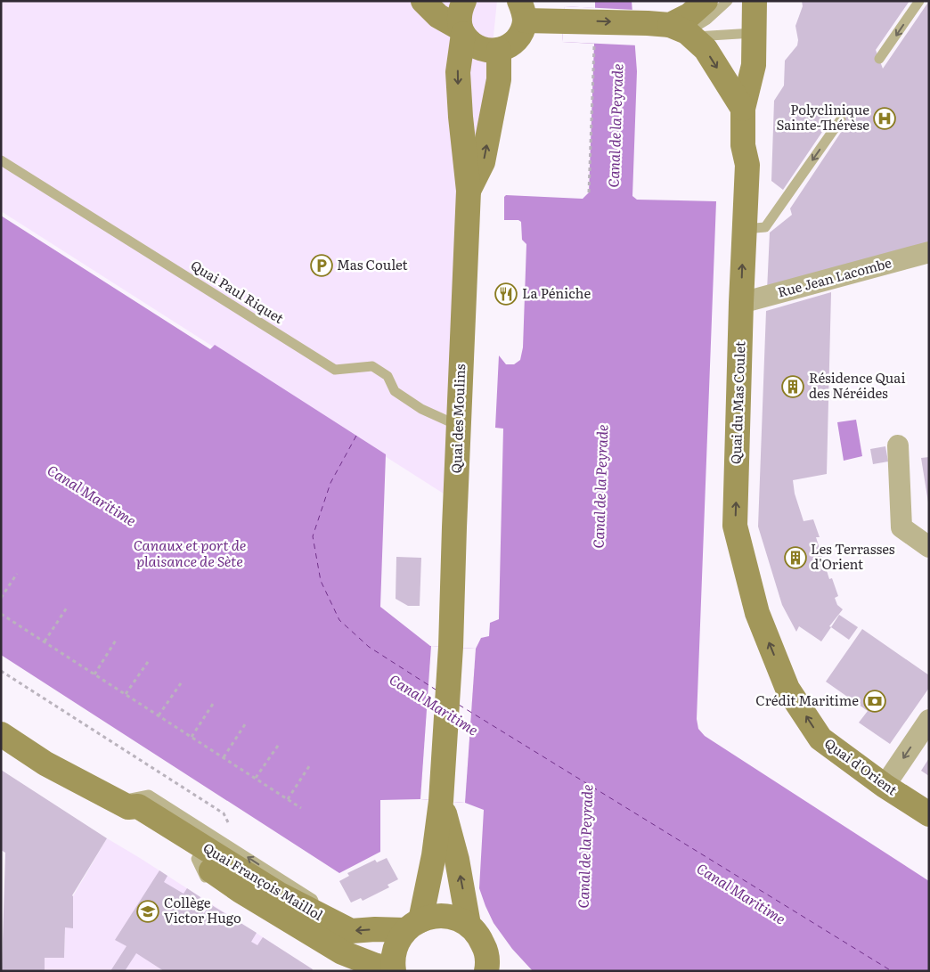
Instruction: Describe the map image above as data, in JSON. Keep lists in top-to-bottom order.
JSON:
{
  "streets": {
    "main road": [
      "Quai du Mas Coulet",
      "Quai des Moulins",
      "Quai d'Orient",
      "Quai François Maillol"
    ],
    "street": ["Rue Jean Lacombe"],
    "lane": ["Quai Paul Riquet"]
  },
  "crossings": [
    ["Rue Jean Lacombe", "Quai du Mas Coulet"],
    ["Quai Paul Riquet", "Quai des Moulins"],
    ["Quai du Mas Coulet", "Quai d'Orient"],
    ["Quai des Moulins", "Quai François Maillol"]
  ],
  "one_way": ["Quai du Mas Coulet", "Quai d'Orient"],
  "water": ["Canal de la Peyrade", "Canal Maritime", "Canaux et port de plaisance de Sète"],
  "places": {
    "hospital": ["Polyclinique Sainte-Thérèse"],
    "parking": ["Mas Coulet"],
    "restaurant": ["La Péniche"],
    "building": ["Résidence Quai des Néréides", "Les Terrasses d'Orient"],
    "bank": ["Crédit Maritime"],
    "school or university": ["Collège Victor Hugo"]
  }
}
